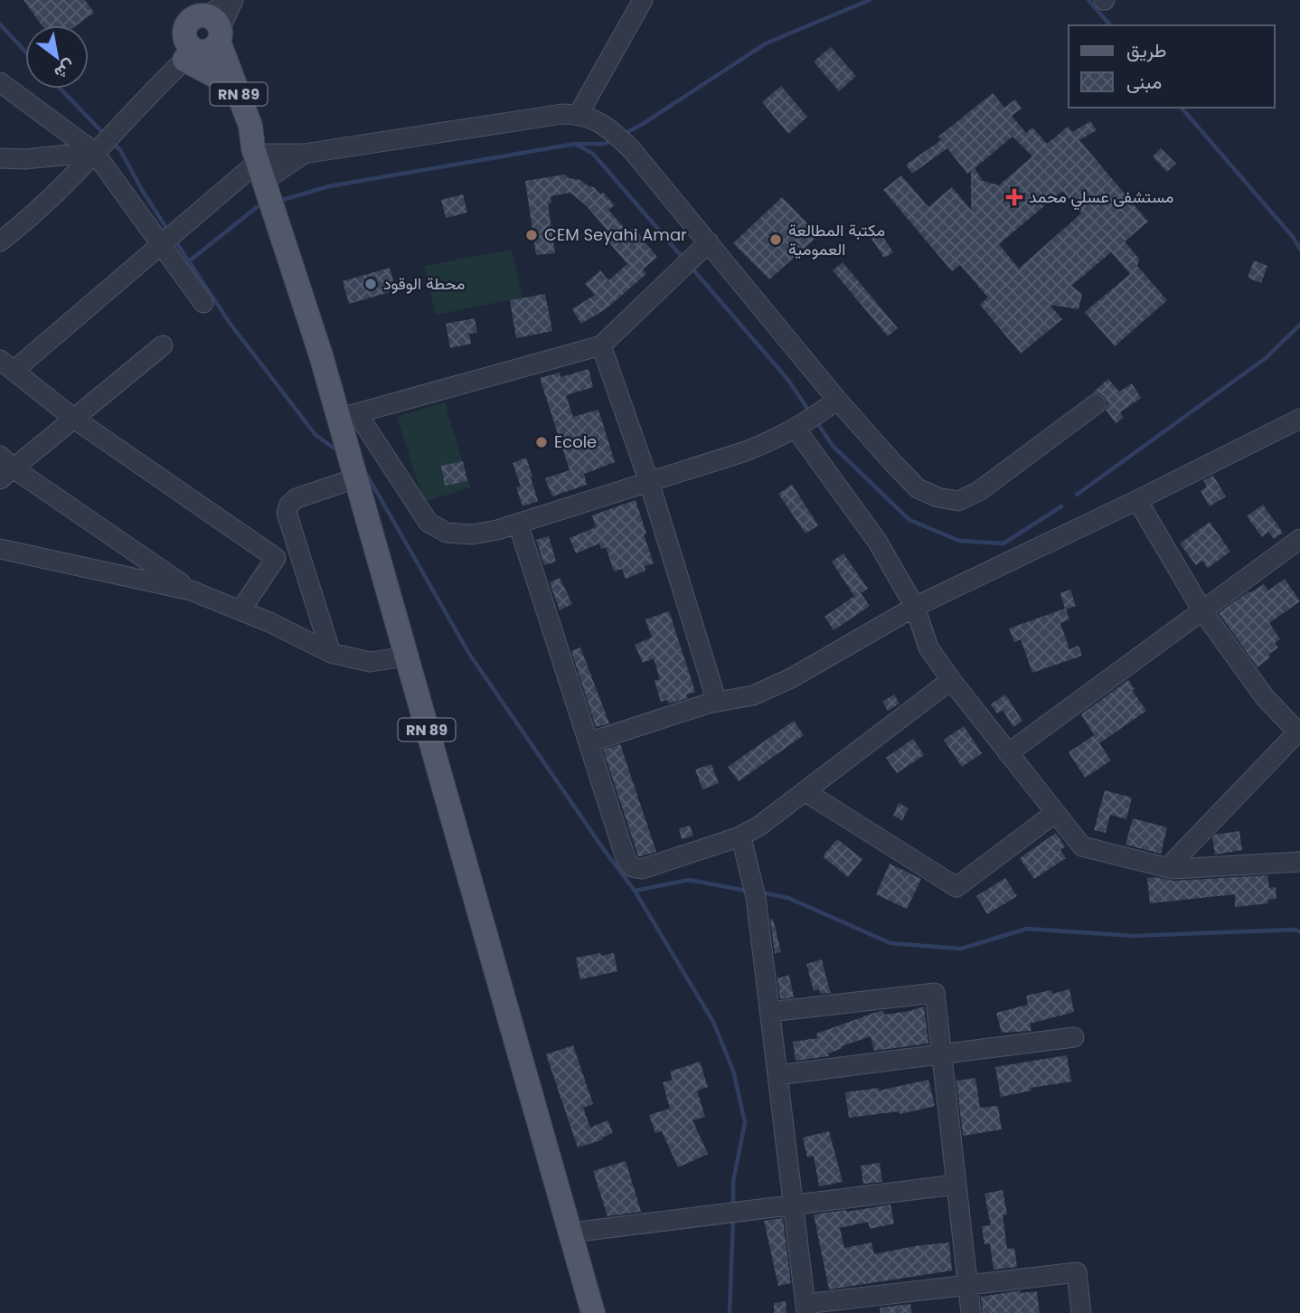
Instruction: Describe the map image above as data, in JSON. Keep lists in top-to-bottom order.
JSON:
{
  "streets": {
    "main road": ["RN 89"]
  },
  "places": {
    "health": ["مستشفى عسلي محمد"],
    "other": [
      "CEM Seyahi Amar",
      "مكتبة المطالعة العمومية",
      "محطة الوقود",
      "Ecole"
    ]
  },
  "legend": ["طريق", "مبنى"],
  "north": "bottom right"
}
